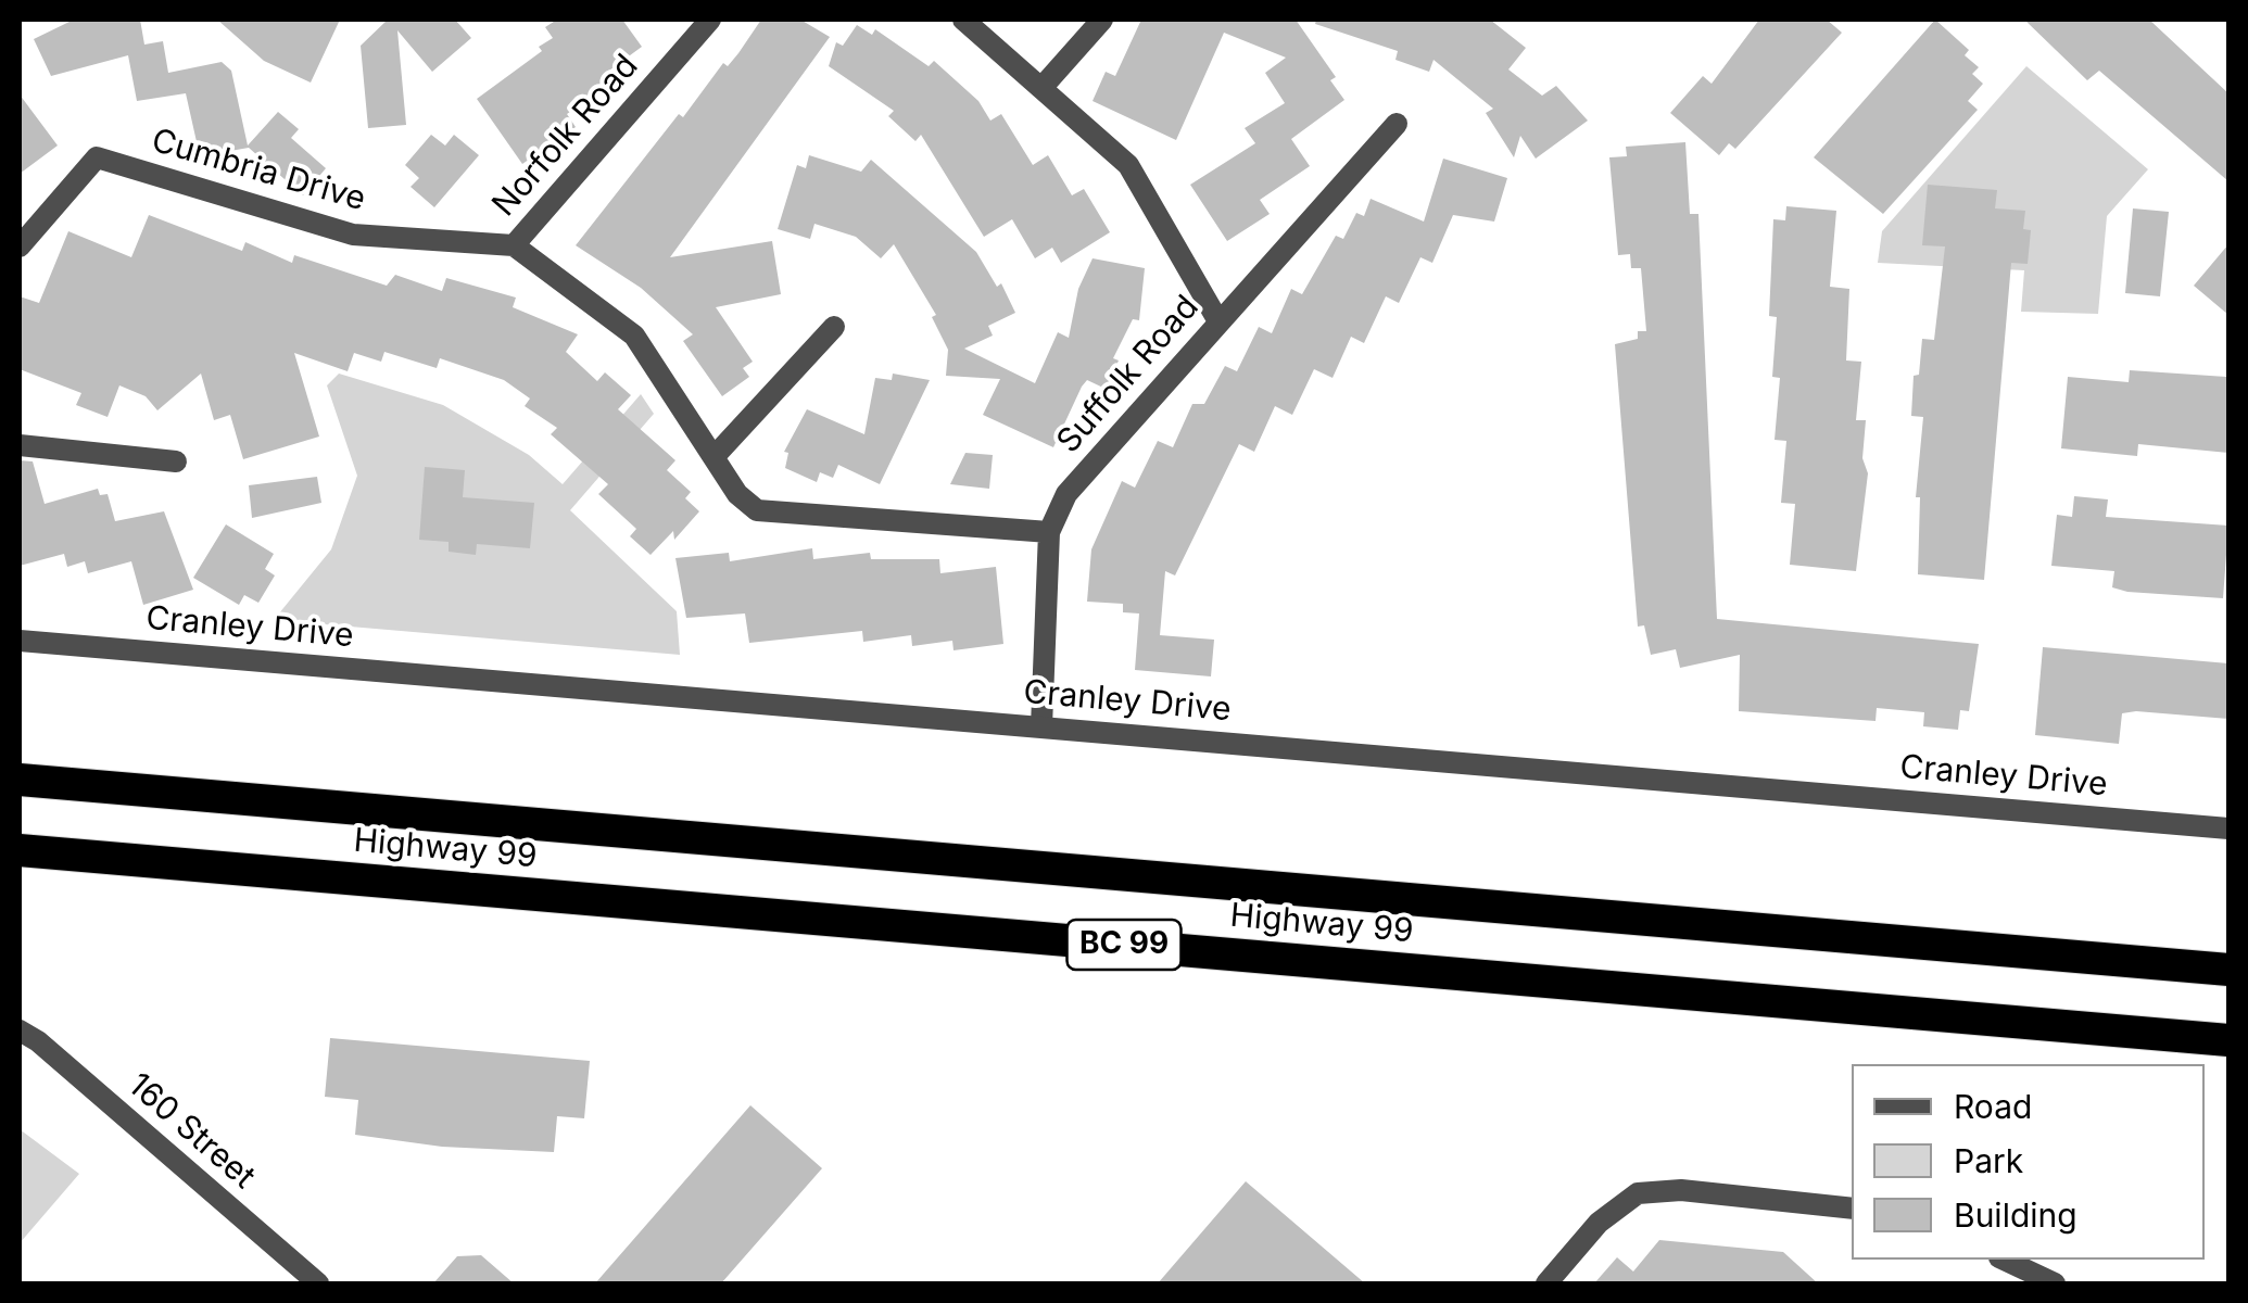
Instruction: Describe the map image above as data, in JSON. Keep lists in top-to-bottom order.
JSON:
{
  "streets": {
    "highway": ["Highway 99", "BC 99"],
    "street": [
      "Norfolk Road",
      "Cumbria Drive",
      "Suffolk Road",
      "Cranley Drive",
      "160 Street"
    ]
  },
  "crossings": [
    ["Norfolk Road", "Cumbria Drive"],
    ["Suffolk Road", "Cranley Drive"]
  ],
  "legend": ["Road", "Park", "Building"]
}
